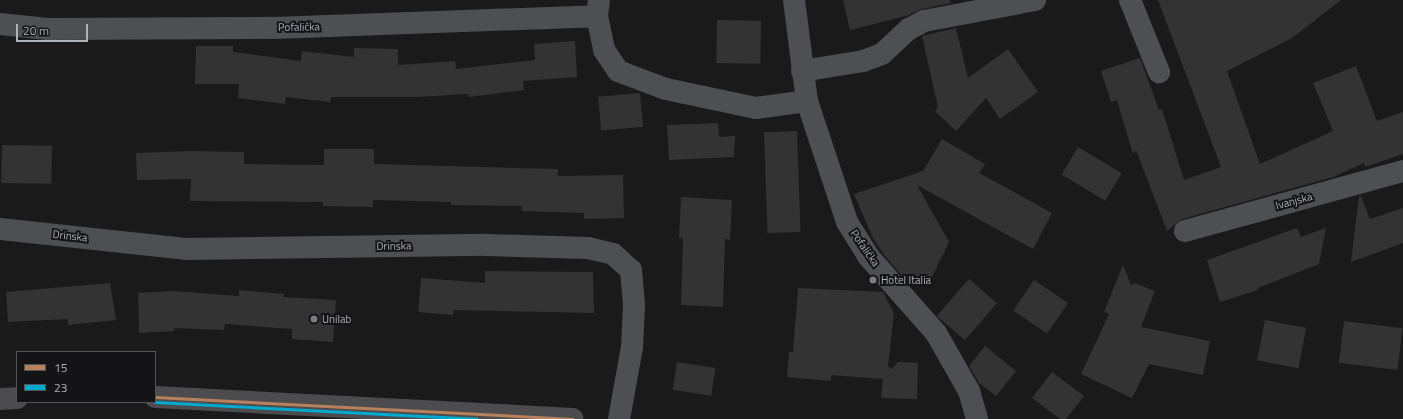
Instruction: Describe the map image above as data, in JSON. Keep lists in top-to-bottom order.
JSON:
{
  "streets": {
    "street": ["Pofalićka", "Ivanjska", "Drinska"]
  },
  "places": ["Hotel Italia", "Unilab"],
  "lines": ["transit line 15", "transit line 23"],
  "legend": ["15", "23"],
  "scale_bar": "20 m"
}
